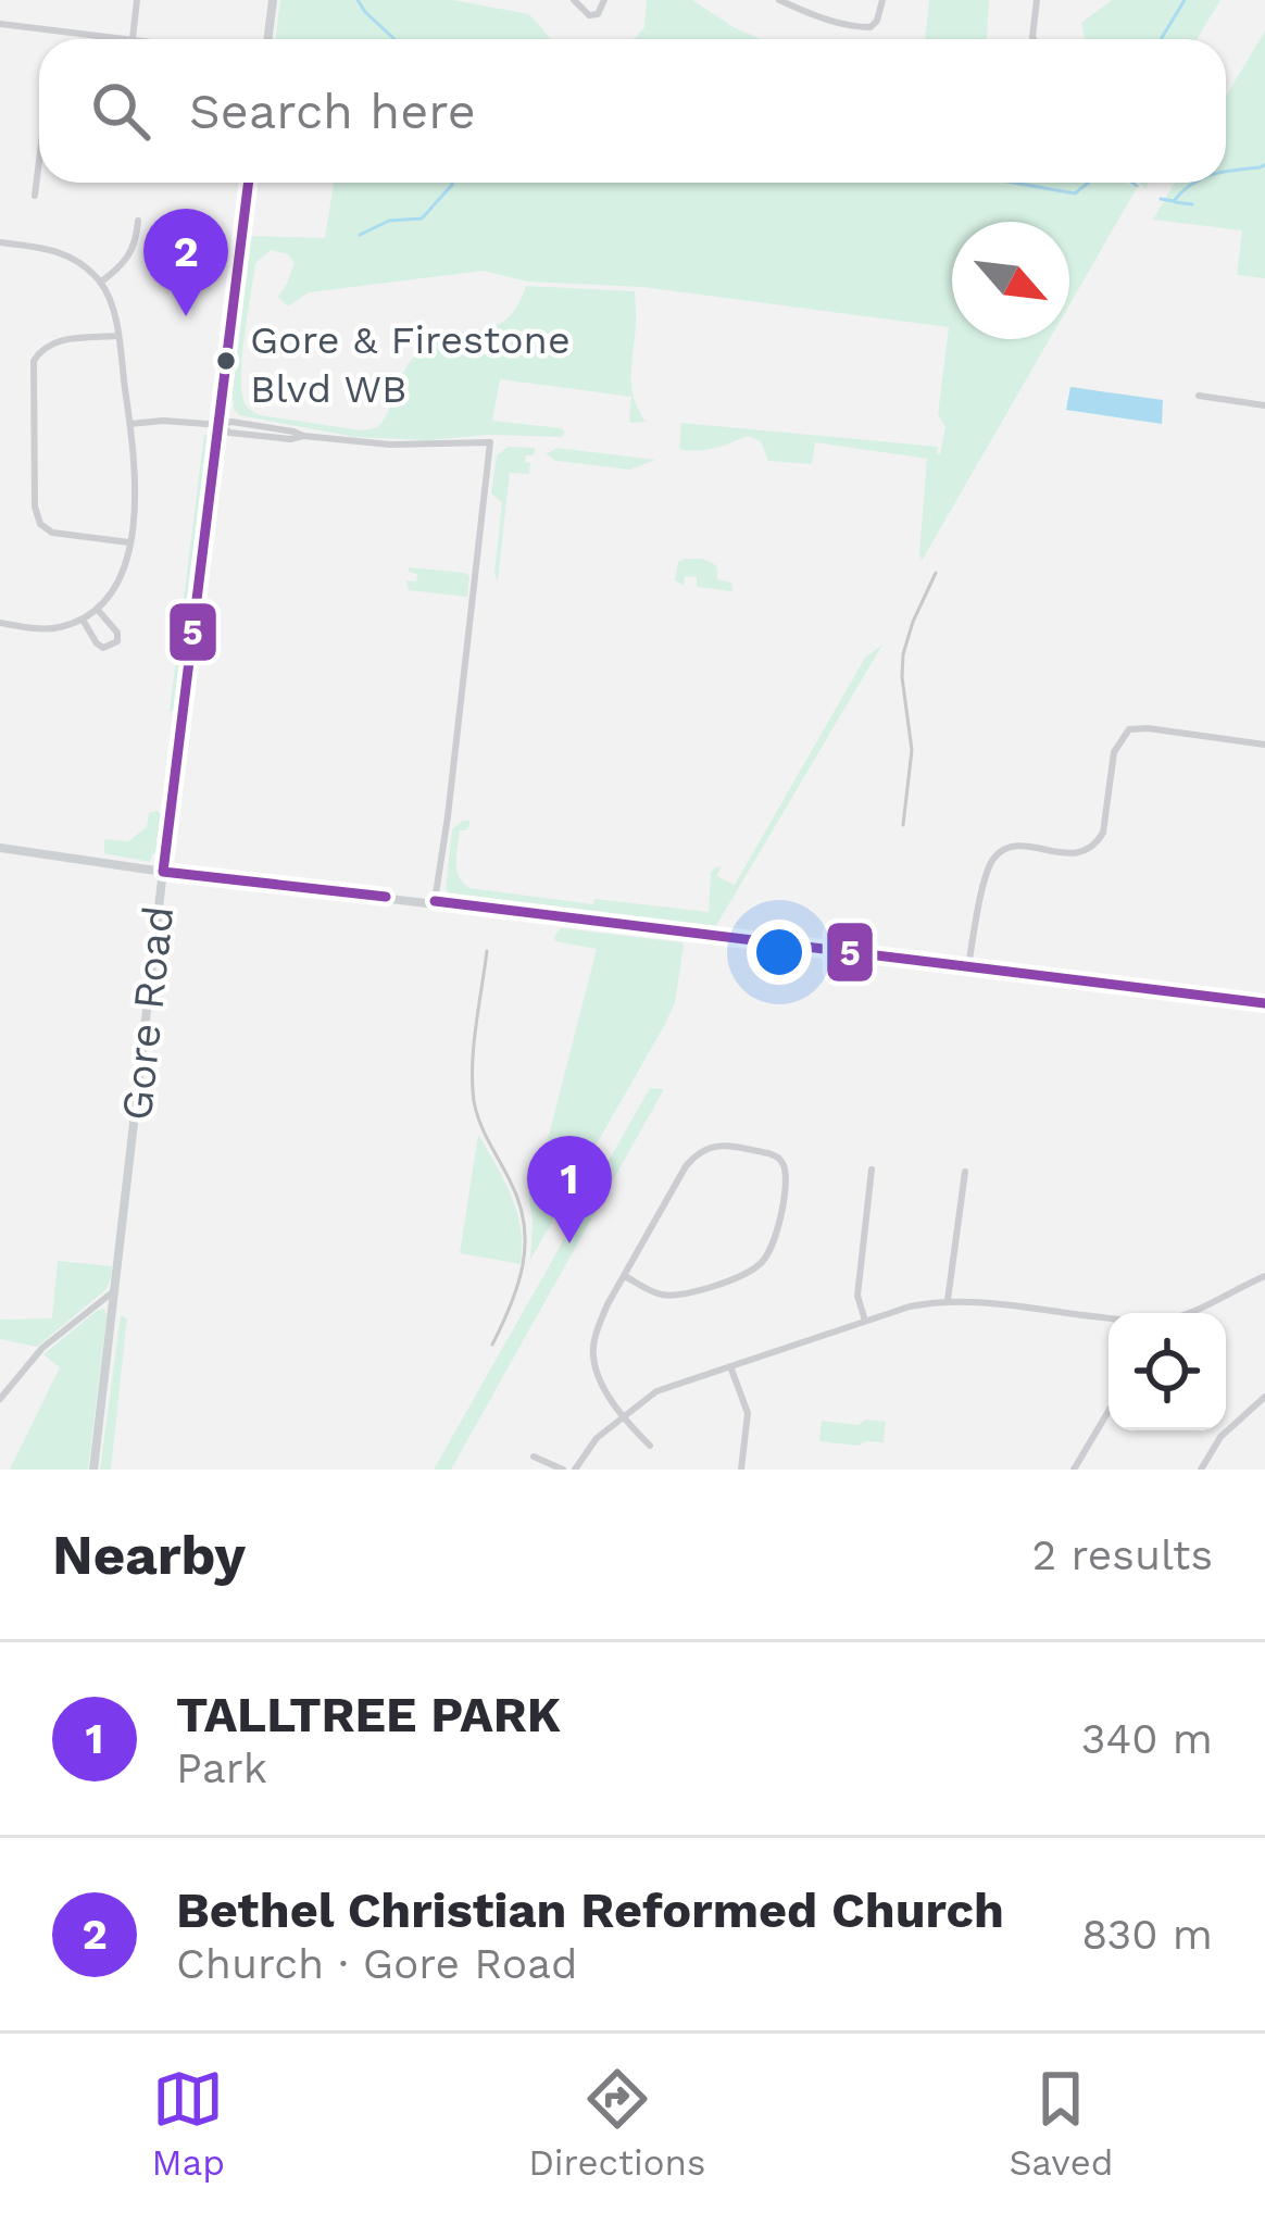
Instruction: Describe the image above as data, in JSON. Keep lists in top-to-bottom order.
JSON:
{
  "streets": {
    "main road": ["Gore Road"]
  },
  "places": ["Gore & Firestone Blvd WB"],
  "lines": ["transit line 5"],
  "north": "bottom right",
  "page": {
    "search": "Search here",
    "pins": ["2", "1"],
    "heading": ["Nearby", "2 results"],
    "list": [
      {
        "mark": "1",
        "name": "TALLTREE PARK",
        "note": "Park",
        "value": "340 m"
      },
      {
        "mark": "2",
        "name": "Bethel Christian Reformed Church",
        "note": "Church · Gore Road",
        "value": "830 m"
      }
    ],
    "nav": ["Map", "Directions", "Saved"]
  }
}
